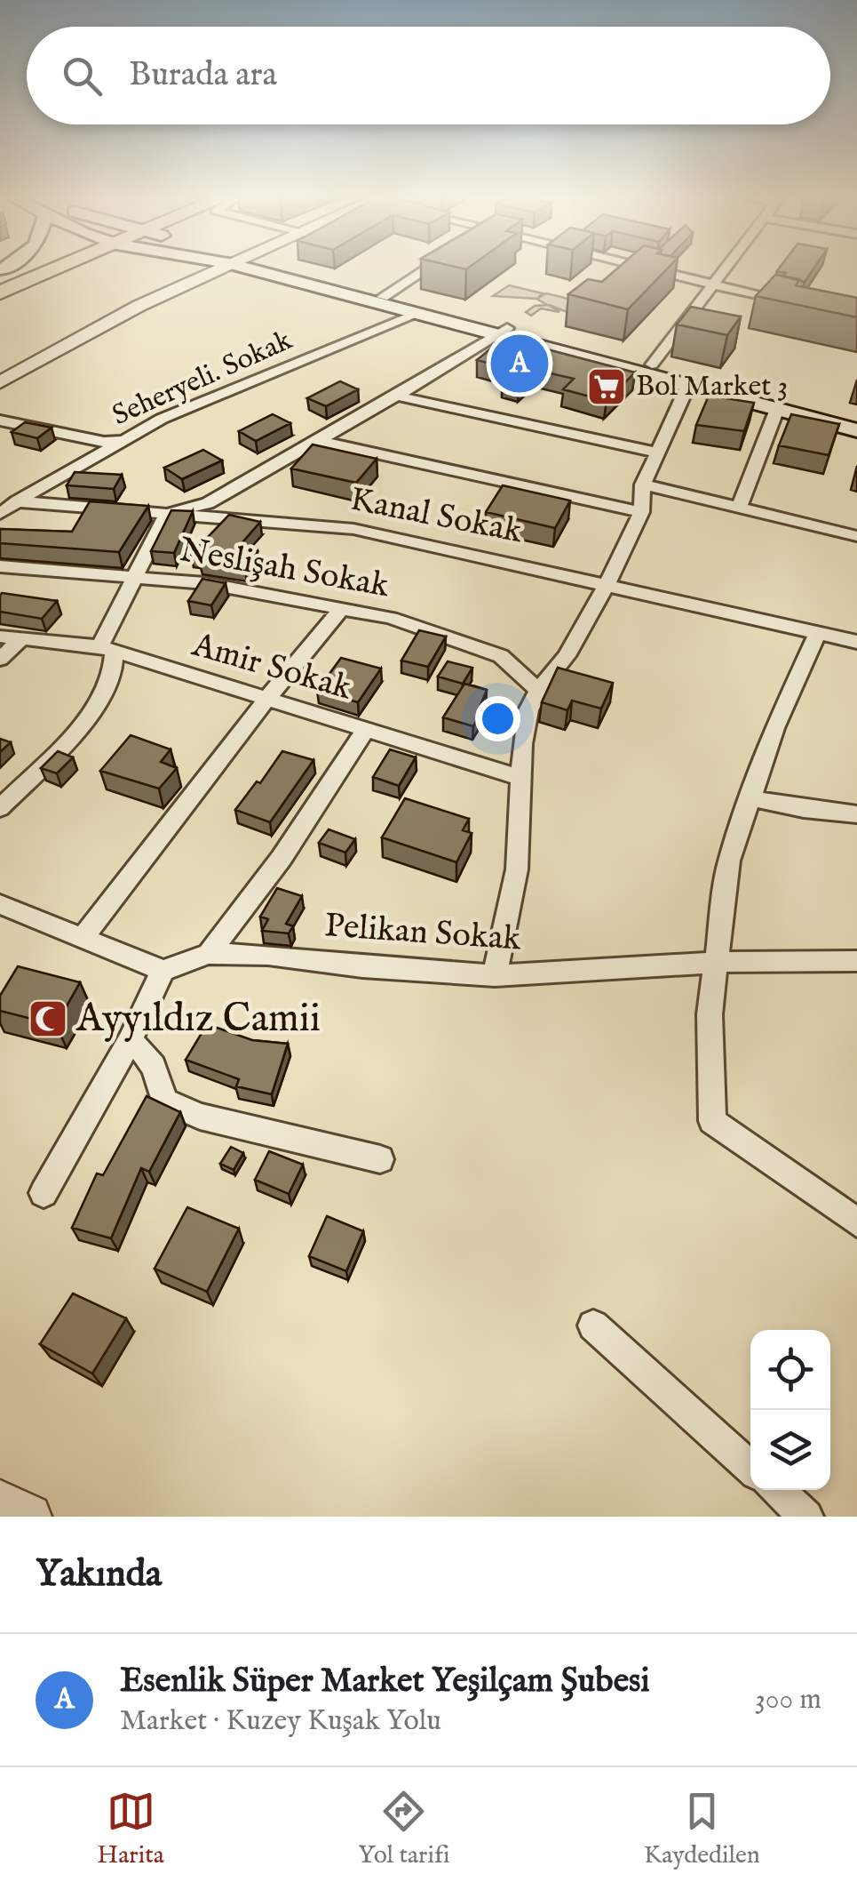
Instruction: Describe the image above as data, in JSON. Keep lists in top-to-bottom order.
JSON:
{
  "streets": {
    "street": [
      "Seheryeli. Sokak",
      "Kanal Sokak",
      "Neslişah Sokak",
      "Amir Sokak",
      "Pelikan Sokak"
    ]
  },
  "crossings": [
    ["Seheryeli. Sokak", "Kanal Sokak"]
  ],
  "places": {
    "supermarket": ["Bol Market 3"],
    "mosque": ["Ayyıldız Camii"]
  },
  "page": {
    "search": "Burada ara",
    "pins": "A",
    "heading": "Yakında",
    "list": [
      {
        "mark": "A",
        "name": "Esenlik Süper Market Yeşilçam Şubesi",
        "note": "Market · Kuzey Kuşak Yolu",
        "value": "300 m"
      }
    ],
    "nav": ["Harita", "Yol tarifi", "Kaydedilen"]
  }
}
